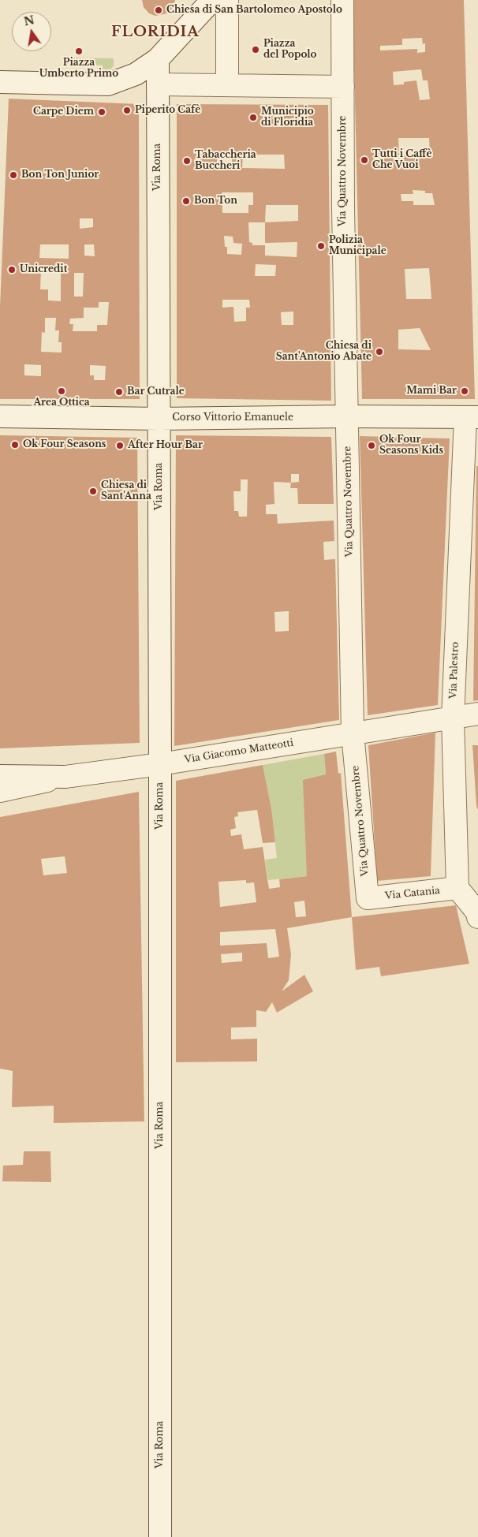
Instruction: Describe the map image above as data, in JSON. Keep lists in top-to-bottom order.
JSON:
{
  "streets": {
    "main road": [
      "Via Roma",
      "Via Quattro Novembre",
      "Corso Vittorio Emanuele",
      "Via Palestro",
      "Via Giacomo Matteotti",
      "Via Catania"
    ]
  },
  "crossings": [
    ["Via Roma", "Corso Vittorio Emanuele"],
    ["Via Roma", "Via Giacomo Matteotti"],
    ["Via Quattro Novembre", "Corso Vittorio Emanuele"],
    ["Via Quattro Novembre", "Via Giacomo Matteotti"],
    ["Via Quattro Novembre", "Via Catania"],
    ["Corso Vittorio Emanuele", "Via Palestro"],
    ["Via Palestro", "Via Giacomo Matteotti"],
    ["Via Palestro", "Via Catania"]
  ],
  "districts": ["FLORIDIA"],
  "places": [
    "Chiesa di San Bartolomeo Apostolo",
    "Piazza del Popolo",
    "Piazza Umberto Primo",
    "Piperito Cafè",
    "Carpe Diem",
    "Municipio di Floridia",
    "Tutti i Caffè Che Vuoi",
    "Tabaccheria Buccheri",
    "Bon Ton Junior",
    "Bon Ton",
    "Polizia Municipale",
    "Unicredit",
    "Chiesa di Sant'Antonio Abate",
    "Area Ottica",
    "Mami Bar",
    "Bar Cutrale",
    "Ok Four Seasons",
    "After Hour Bar",
    "Ok Four Seasons Kids",
    "Chiesa di Sant'Anna"
  ],
  "north": "top"
}
